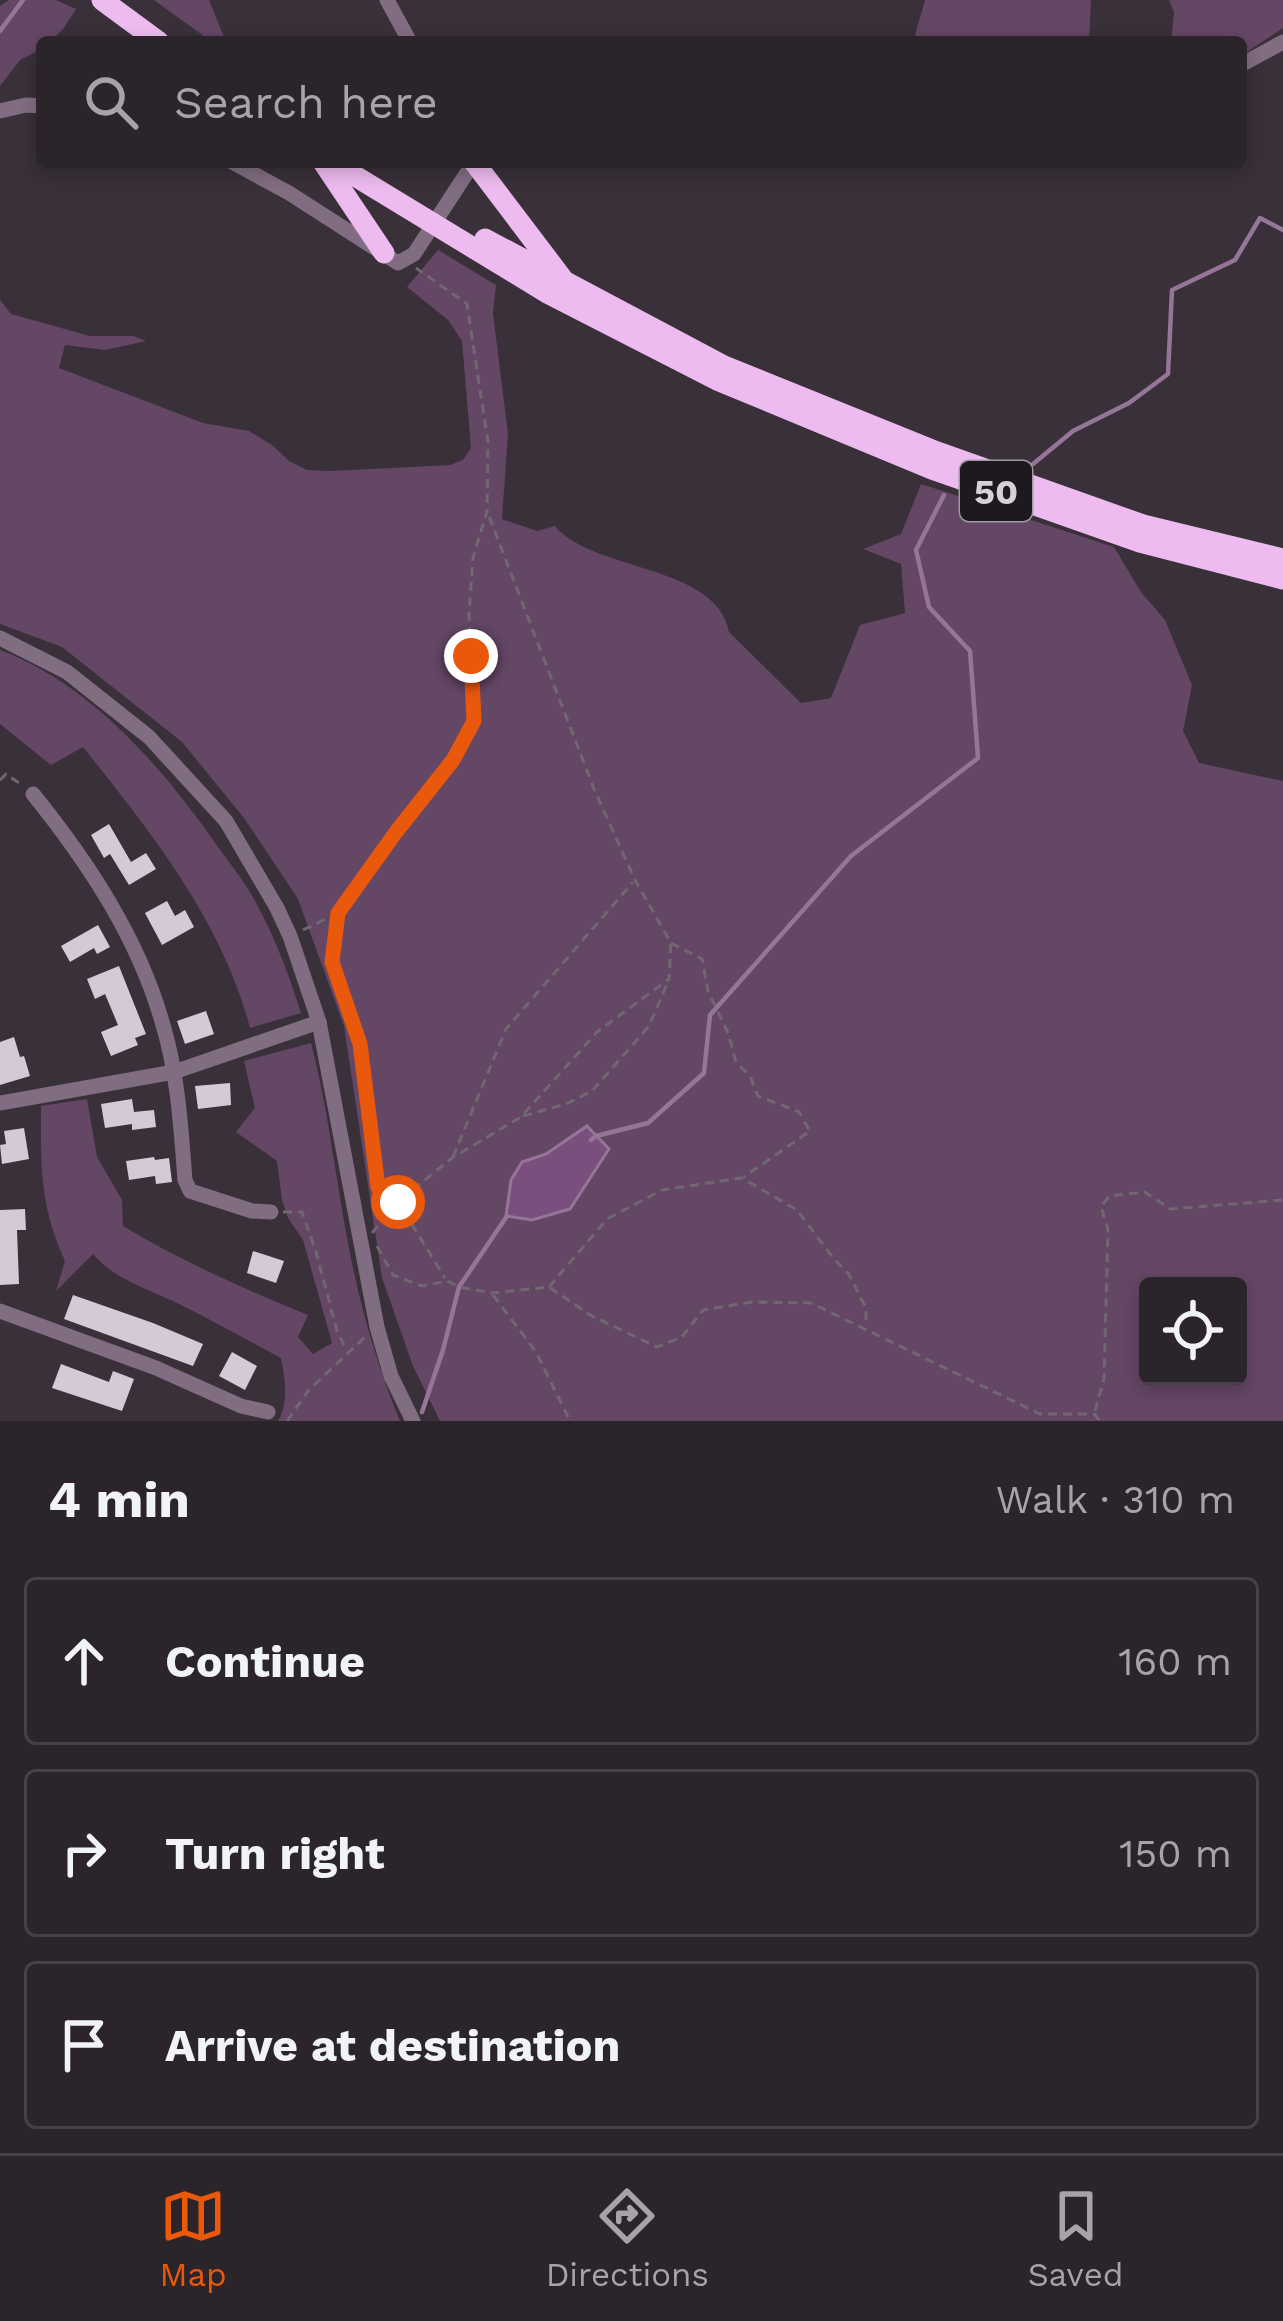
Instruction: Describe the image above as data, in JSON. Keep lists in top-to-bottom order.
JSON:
{
  "streets": {
    "highway": ["50"]
  },
  "page": {
    "search": "Search here",
    "heading": ["4 min", "Walk · 310 m"],
    "list": [
      ["Continue", "160 m"],
      ["Turn right", "150 m"],
      "Arrive at destination"
    ],
    "nav": ["Map", "Directions", "Saved"]
  }
}
